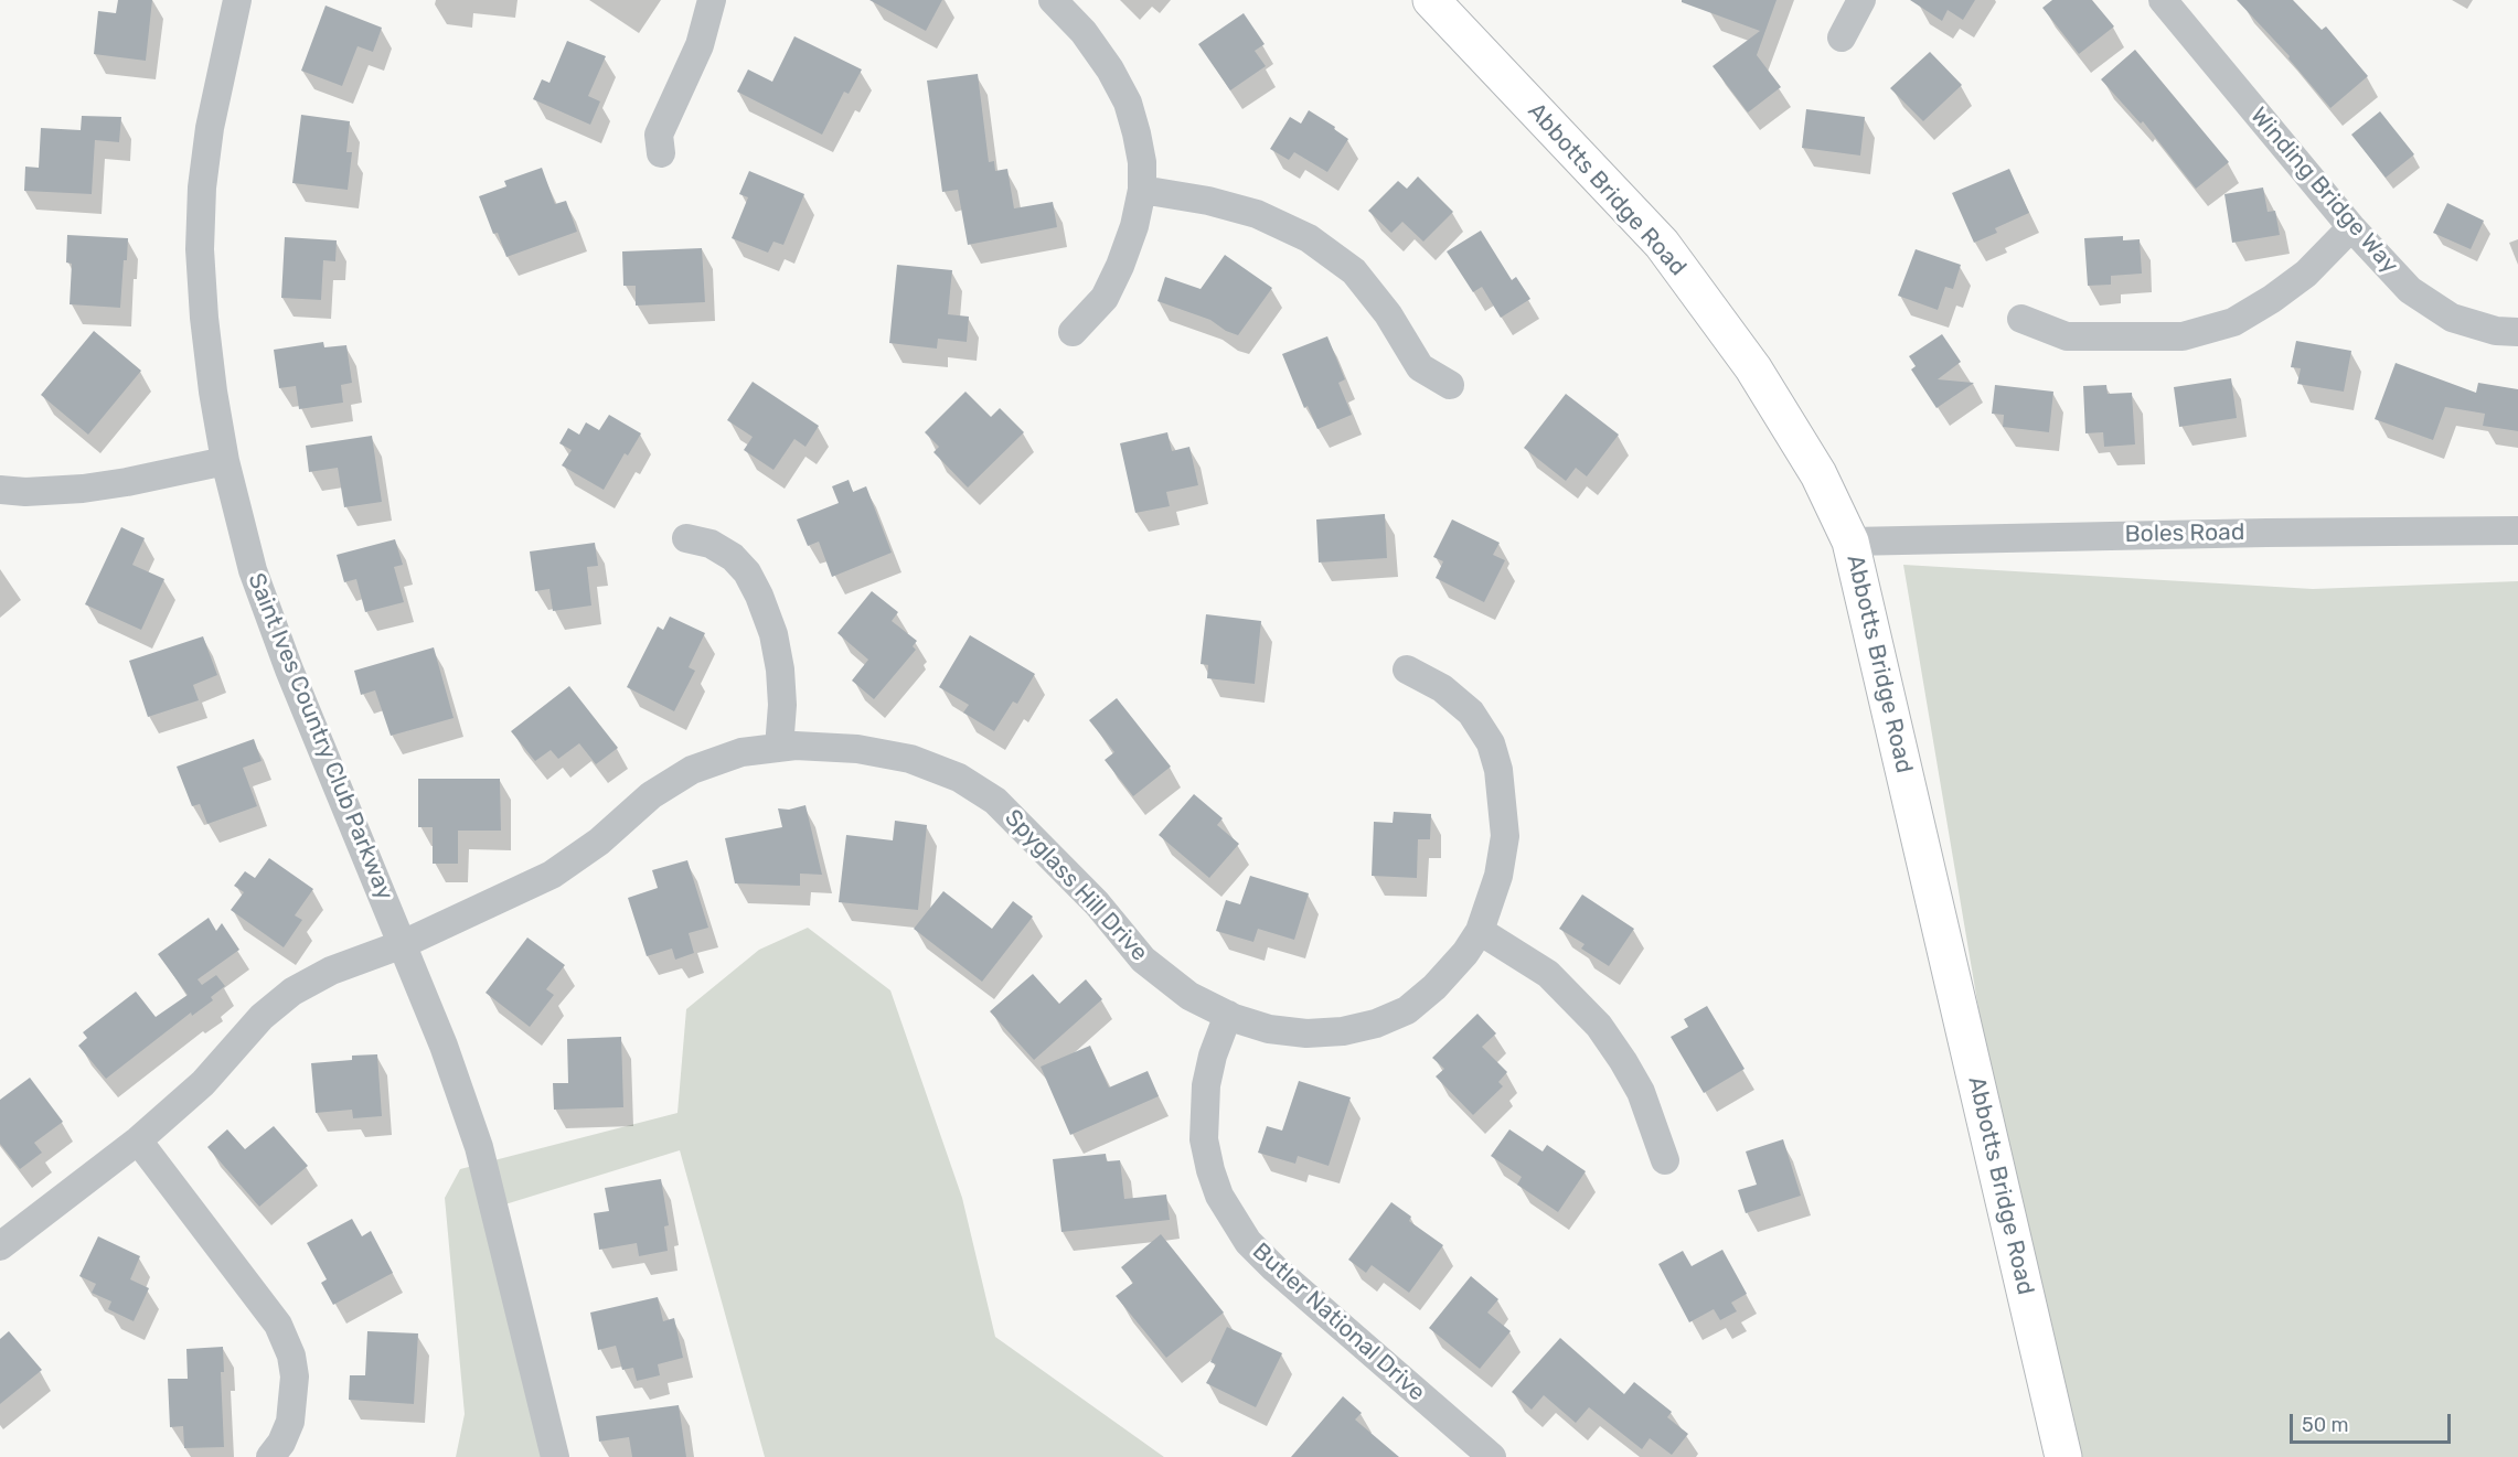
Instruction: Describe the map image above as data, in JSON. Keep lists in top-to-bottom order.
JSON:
{
  "streets": {
    "main road": ["Abbotts Bridge Road"],
    "street": [
      "Winding Bridge Way",
      "Boles Road",
      "Saint Ives Country Club Parkway",
      "Spyglass Hill Drive",
      "Butler National Drive"
    ]
  },
  "crossings": [
    ["Abbotts Bridge Road", "Boles Road"],
    ["Saint Ives Country Club Parkway", "Spyglass Hill Drive"],
    ["Spyglass Hill Drive", "Butler National Drive"]
  ],
  "scale_bar": "50 m"
}
